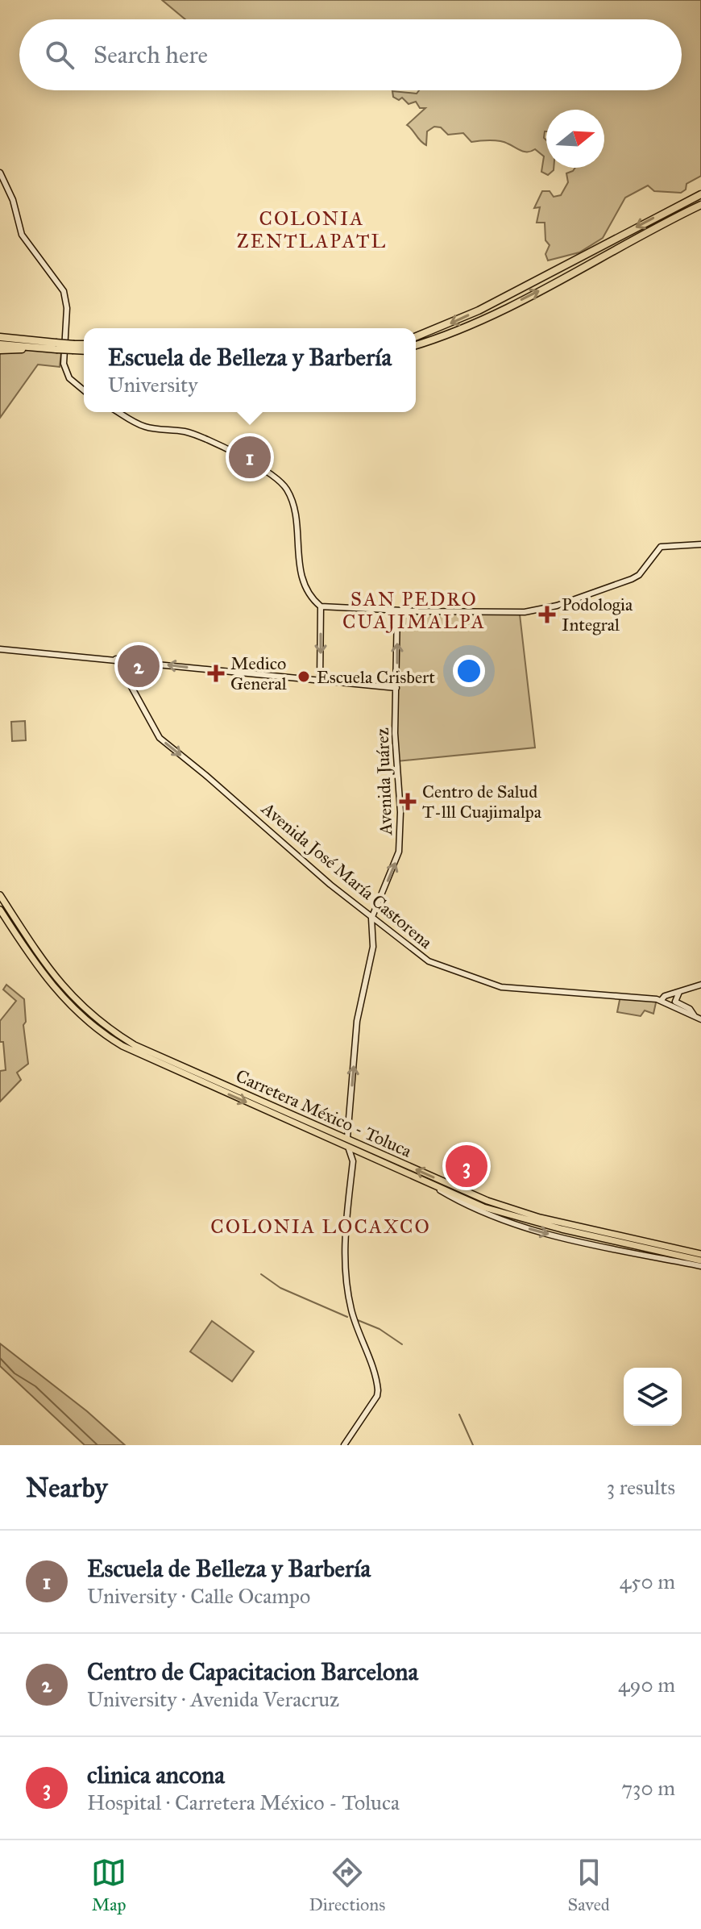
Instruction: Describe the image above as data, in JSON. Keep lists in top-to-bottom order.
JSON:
{
  "streets": {
    "main road": ["Carretera México - Toluca"],
    "street": ["Avenida Juárez", "Avenida José María Castorena"]
  },
  "crossings": [
    ["Avenida Juárez", "Avenida José María Castorena"],
    ["Avenida Juárez", "Carretera México - Toluca"]
  ],
  "one_way": ["Avenida Juárez", "Avenida José María Castorena"],
  "districts": ["COLONIA ZENTLAPATL", "SAN PEDRO CUAJIMALPA", "COLONIA LOCAXCO"],
  "places": {
    "health": ["Podologia Integral", "Medico General", "Centro de Salud T-lll Cuajimalpa"],
    "other": ["Escuela Crisbert"]
  },
  "north": "right",
  "page": {
    "search": "Search here",
    "popup": ["Escuela de Belleza y Barbería", "University"],
    "pins": ["1", "2", "3"],
    "heading": ["Nearby", "3 results"],
    "list": [
      {
        "mark": "1",
        "name": "Escuela de Belleza y Barbería",
        "note": "University · Calle Ocampo",
        "value": "450 m"
      },
      {
        "mark": "2",
        "name": "Centro de Capacitacion Barcelona",
        "note": "University · Avenida Veracruz",
        "value": "490 m"
      },
      {
        "mark": "3",
        "name": "clinica ancona",
        "note": "Hospital · Carretera México - Toluca",
        "value": "730 m"
      }
    ],
    "nav": ["Map", "Directions", "Saved"]
  }
}
